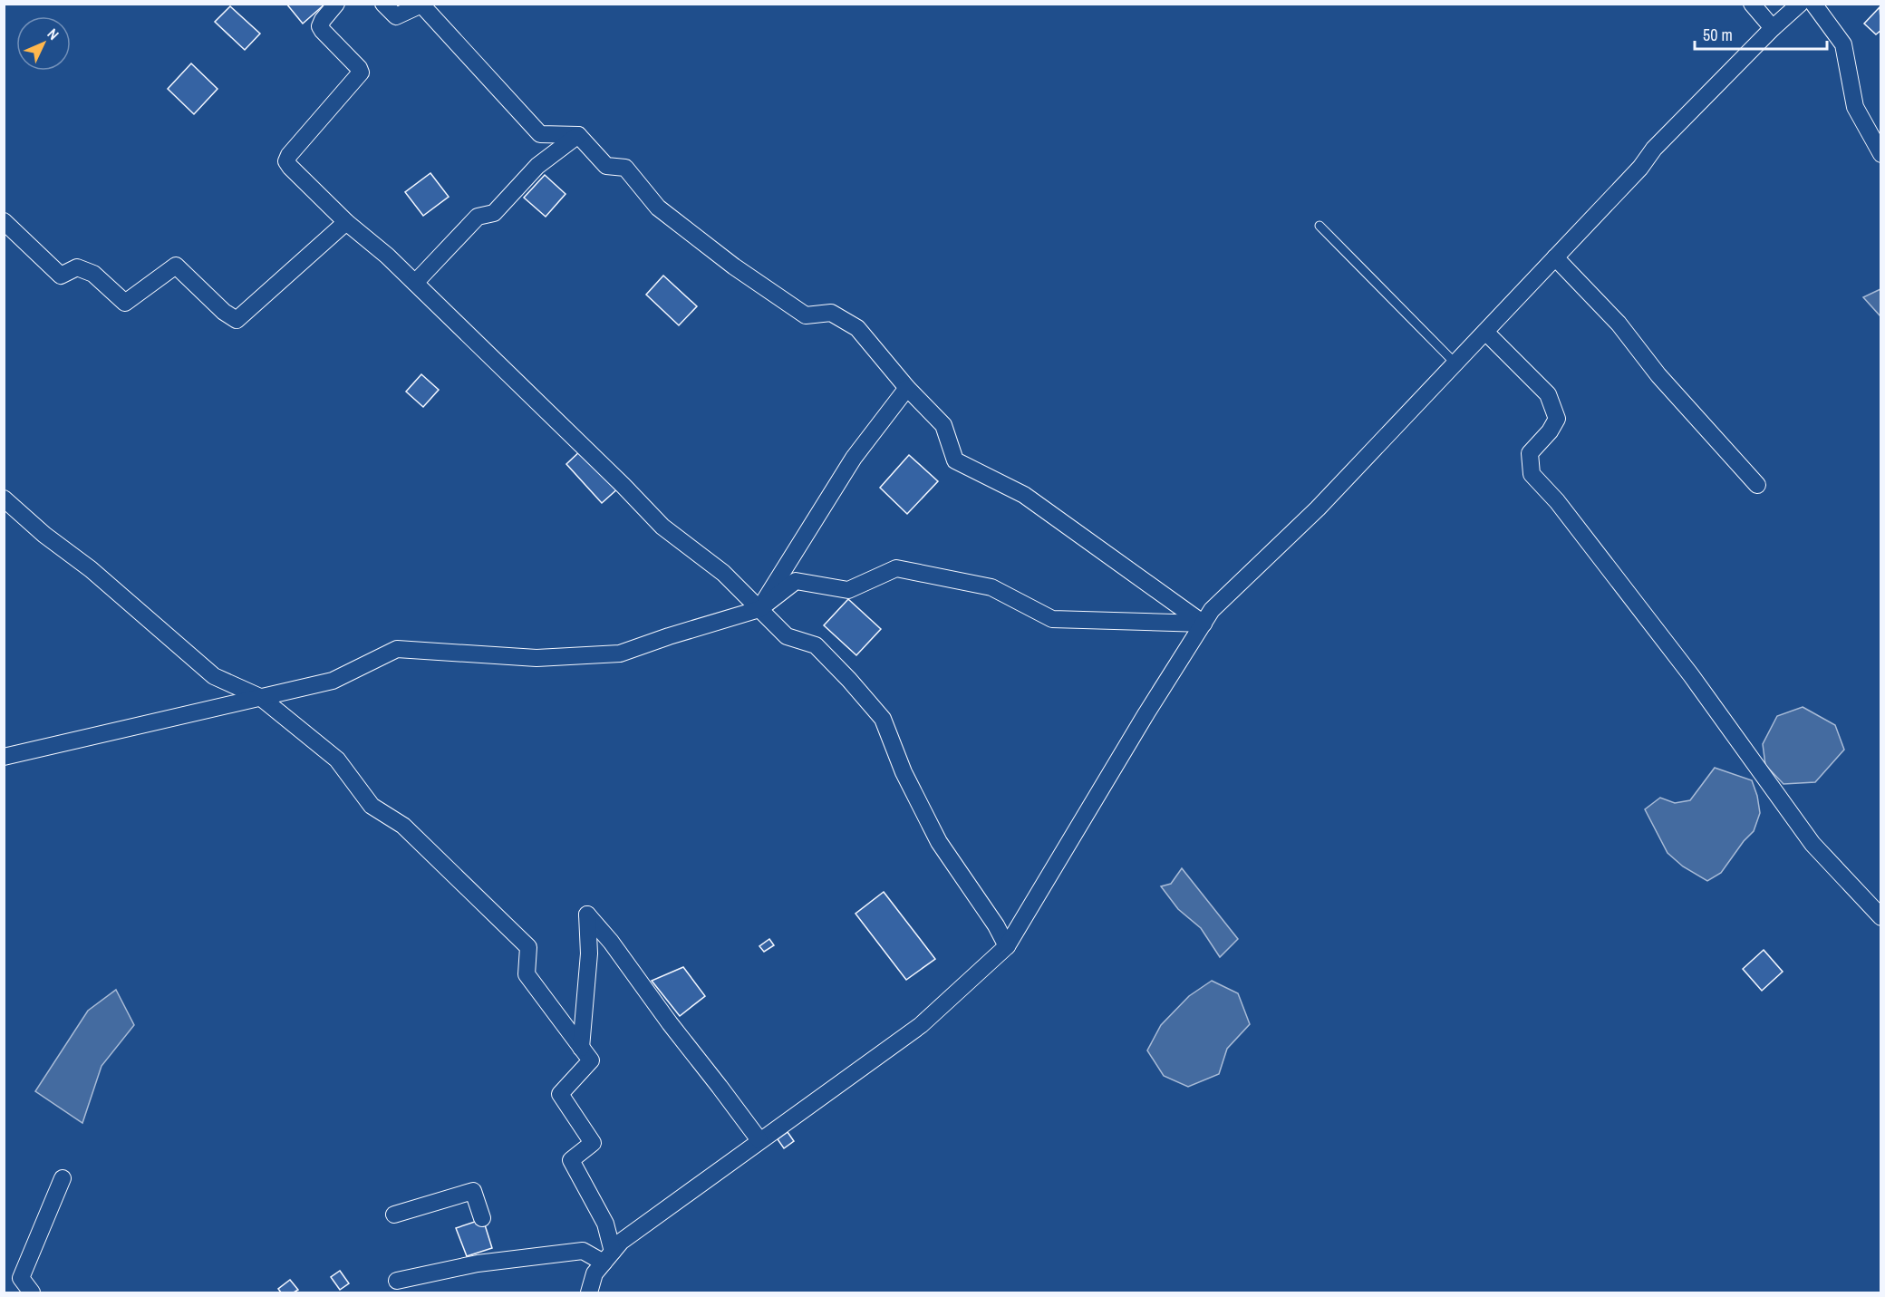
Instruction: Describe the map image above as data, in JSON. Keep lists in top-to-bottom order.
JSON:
{
  "scale_bar": "50 m",
  "north": "top right"
}
